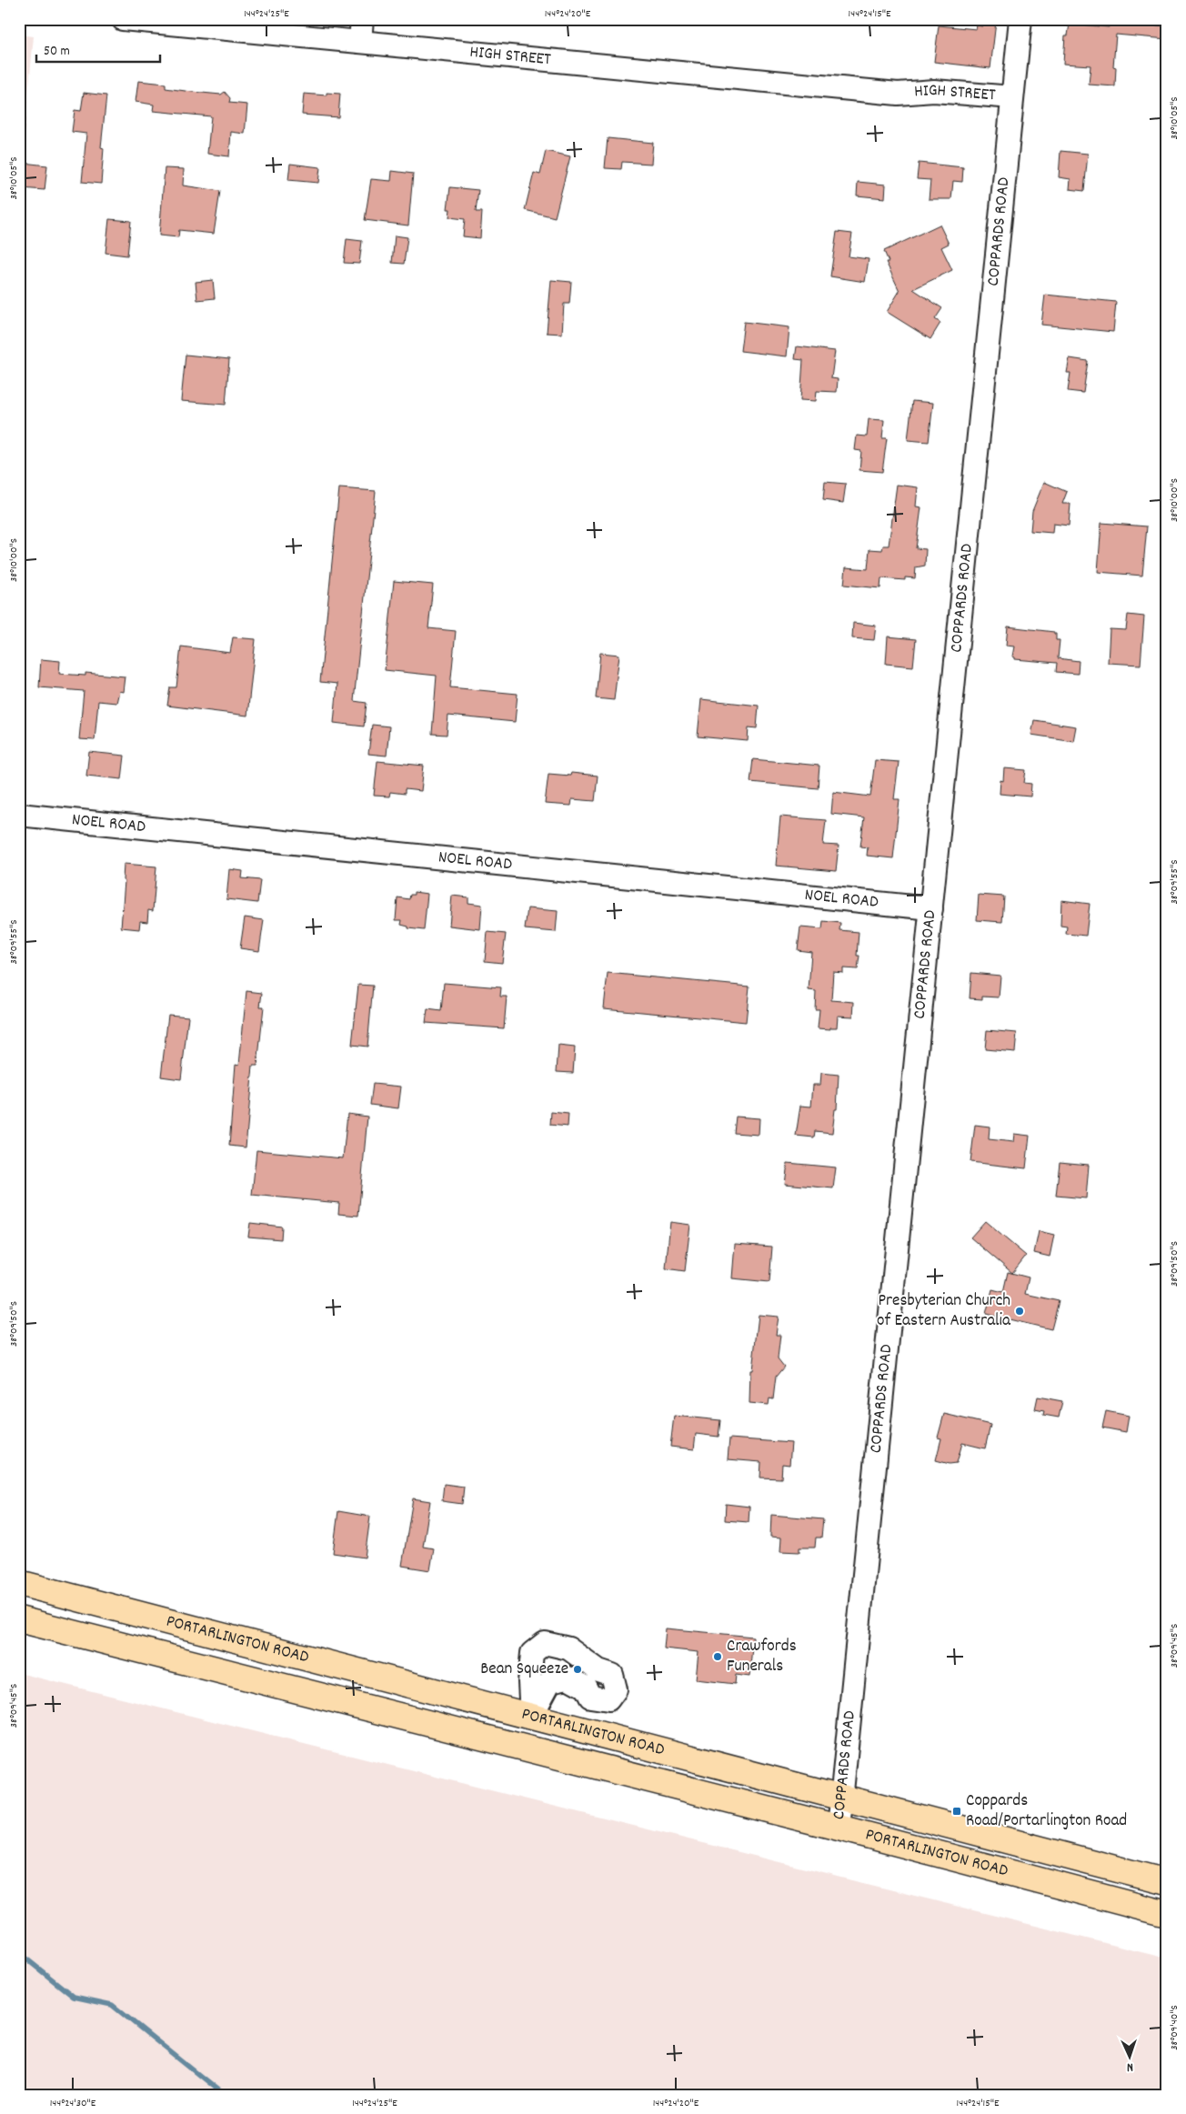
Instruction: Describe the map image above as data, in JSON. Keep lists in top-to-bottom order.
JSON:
{
  "streets": {
    "main road": ["PORTARLINGTON ROAD"],
    "street": ["HIGH STREET", "COPPARDS ROAD", "NOEL ROAD"]
  },
  "crossings": [
    ["HIGH STREET", "COPPARDS ROAD"],
    ["COPPARDS ROAD", "NOEL ROAD"],
    ["COPPARDS ROAD", "PORTARLINGTON ROAD"]
  ],
  "places": {
    "other": ["Presbyterian Church of Eastern Australia", "Crawfords Funerals", "Bean Squeeze"],
    "transit": ["Coppards Road/Portarlington Road"]
  },
  "scale_bar": "50 m",
  "north": "bottom",
  "coordinates": [
    "144°24'25\"E",
    "144°24'20\"E",
    "144°24'15\"E",
    "38°10'05\"S",
    "38°10'00\"S",
    "38°09'55\"S",
    "38°09'50\"S",
    "38°09'45\"S",
    "38°09'40\"S",
    "144°24'30\"E"
  ]
}
